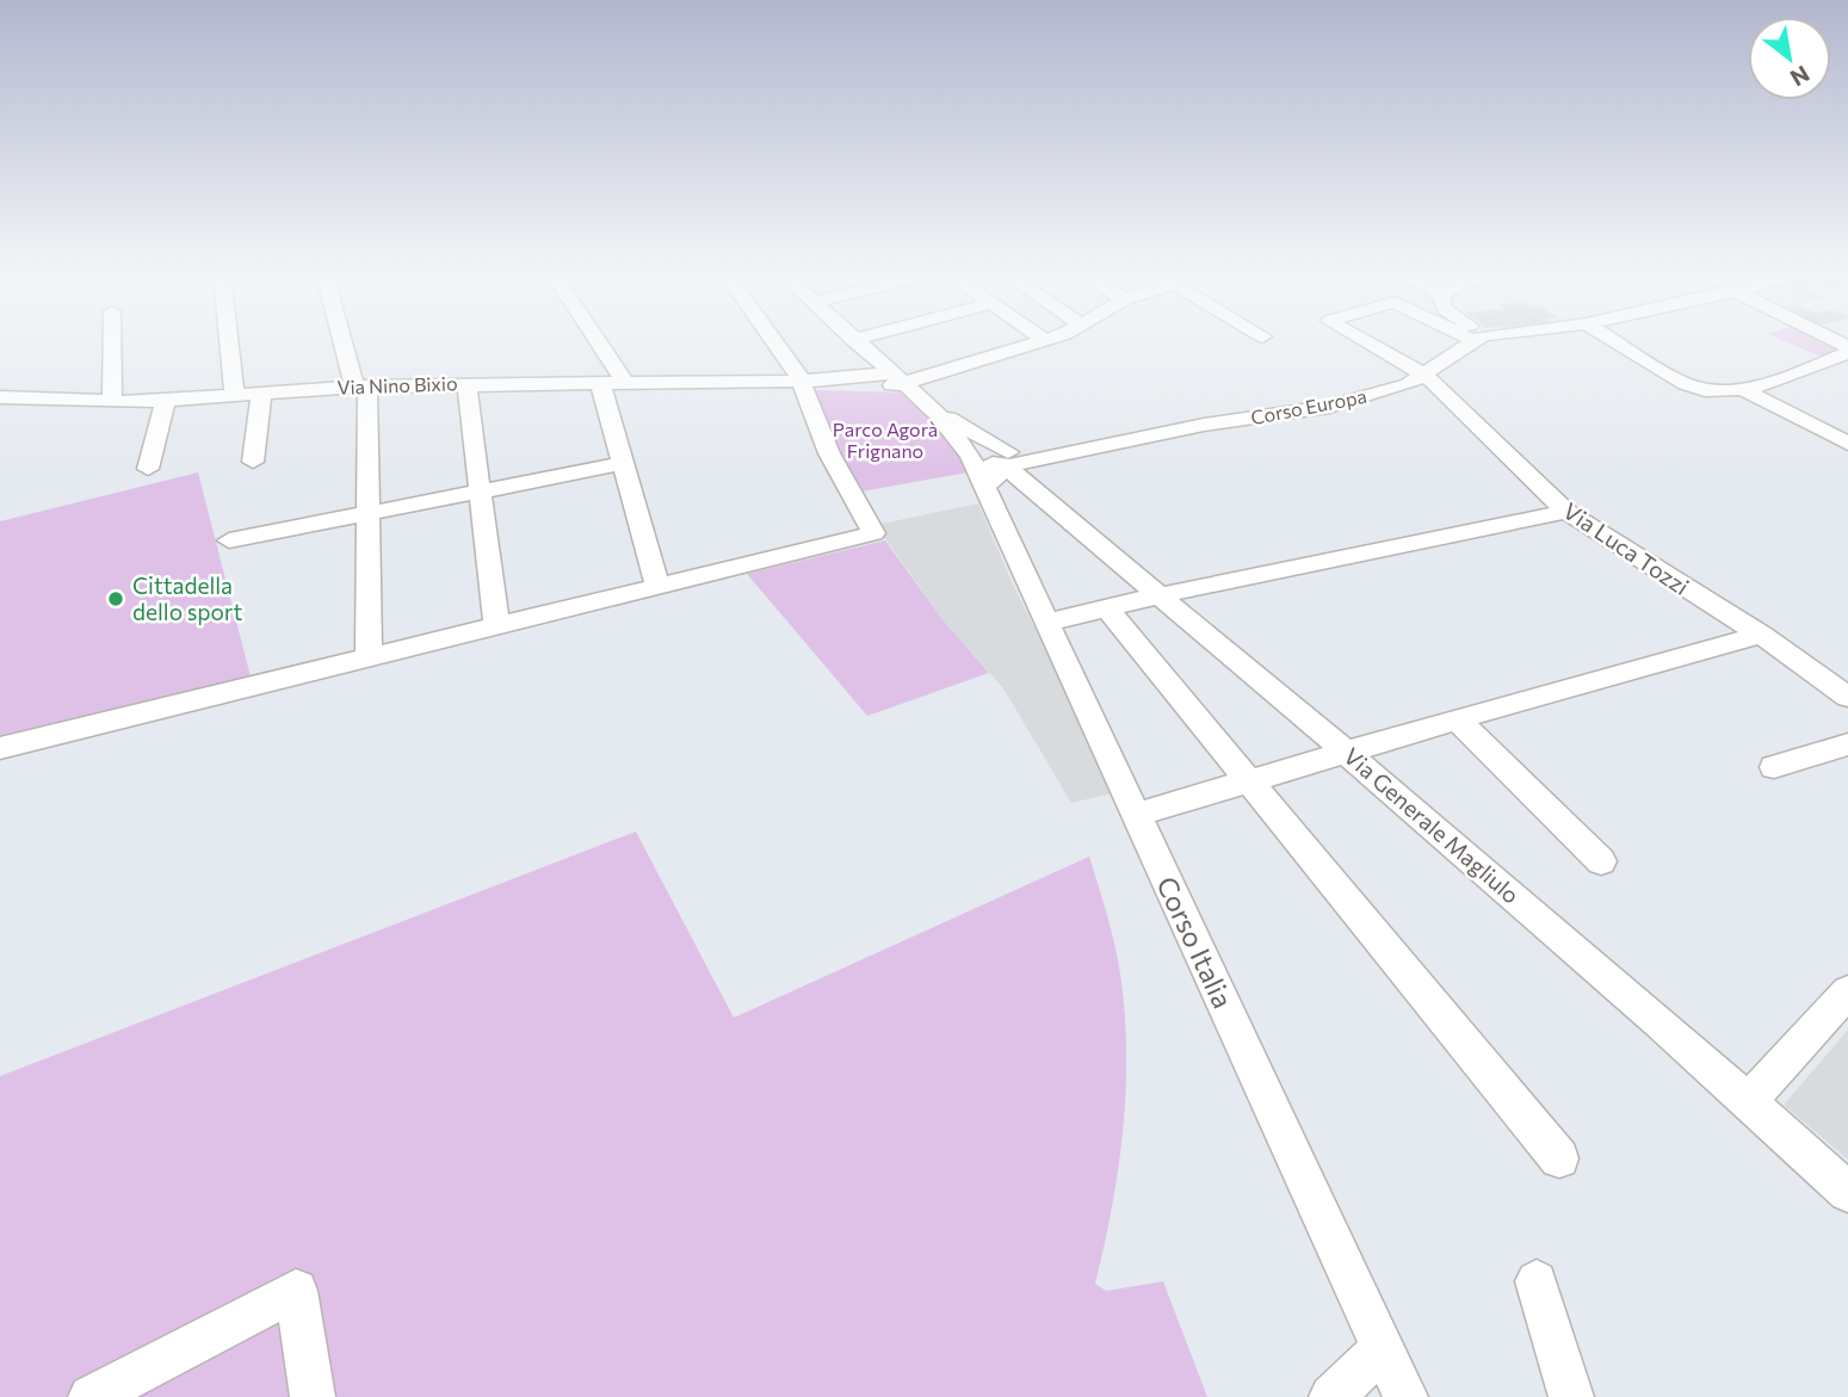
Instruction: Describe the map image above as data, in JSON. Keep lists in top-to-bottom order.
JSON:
{
  "streets": {
    "street": [
      "Via Nino Bixio",
      "Corso Europa",
      "Via Luca Tozzi",
      "Via Generale Magliulo",
      "Corso Italia"
    ]
  },
  "crossings": [
    ["Via Nino Bixio", "Corso Italia"],
    ["Corso Europa", "Via Luca Tozzi"],
    ["Corso Europa", "Via Generale Magliulo"]
  ],
  "parks": ["Parco Agorà Frignano"],
  "places": ["Cittadella dello sport"],
  "north": "bottom right"
}
